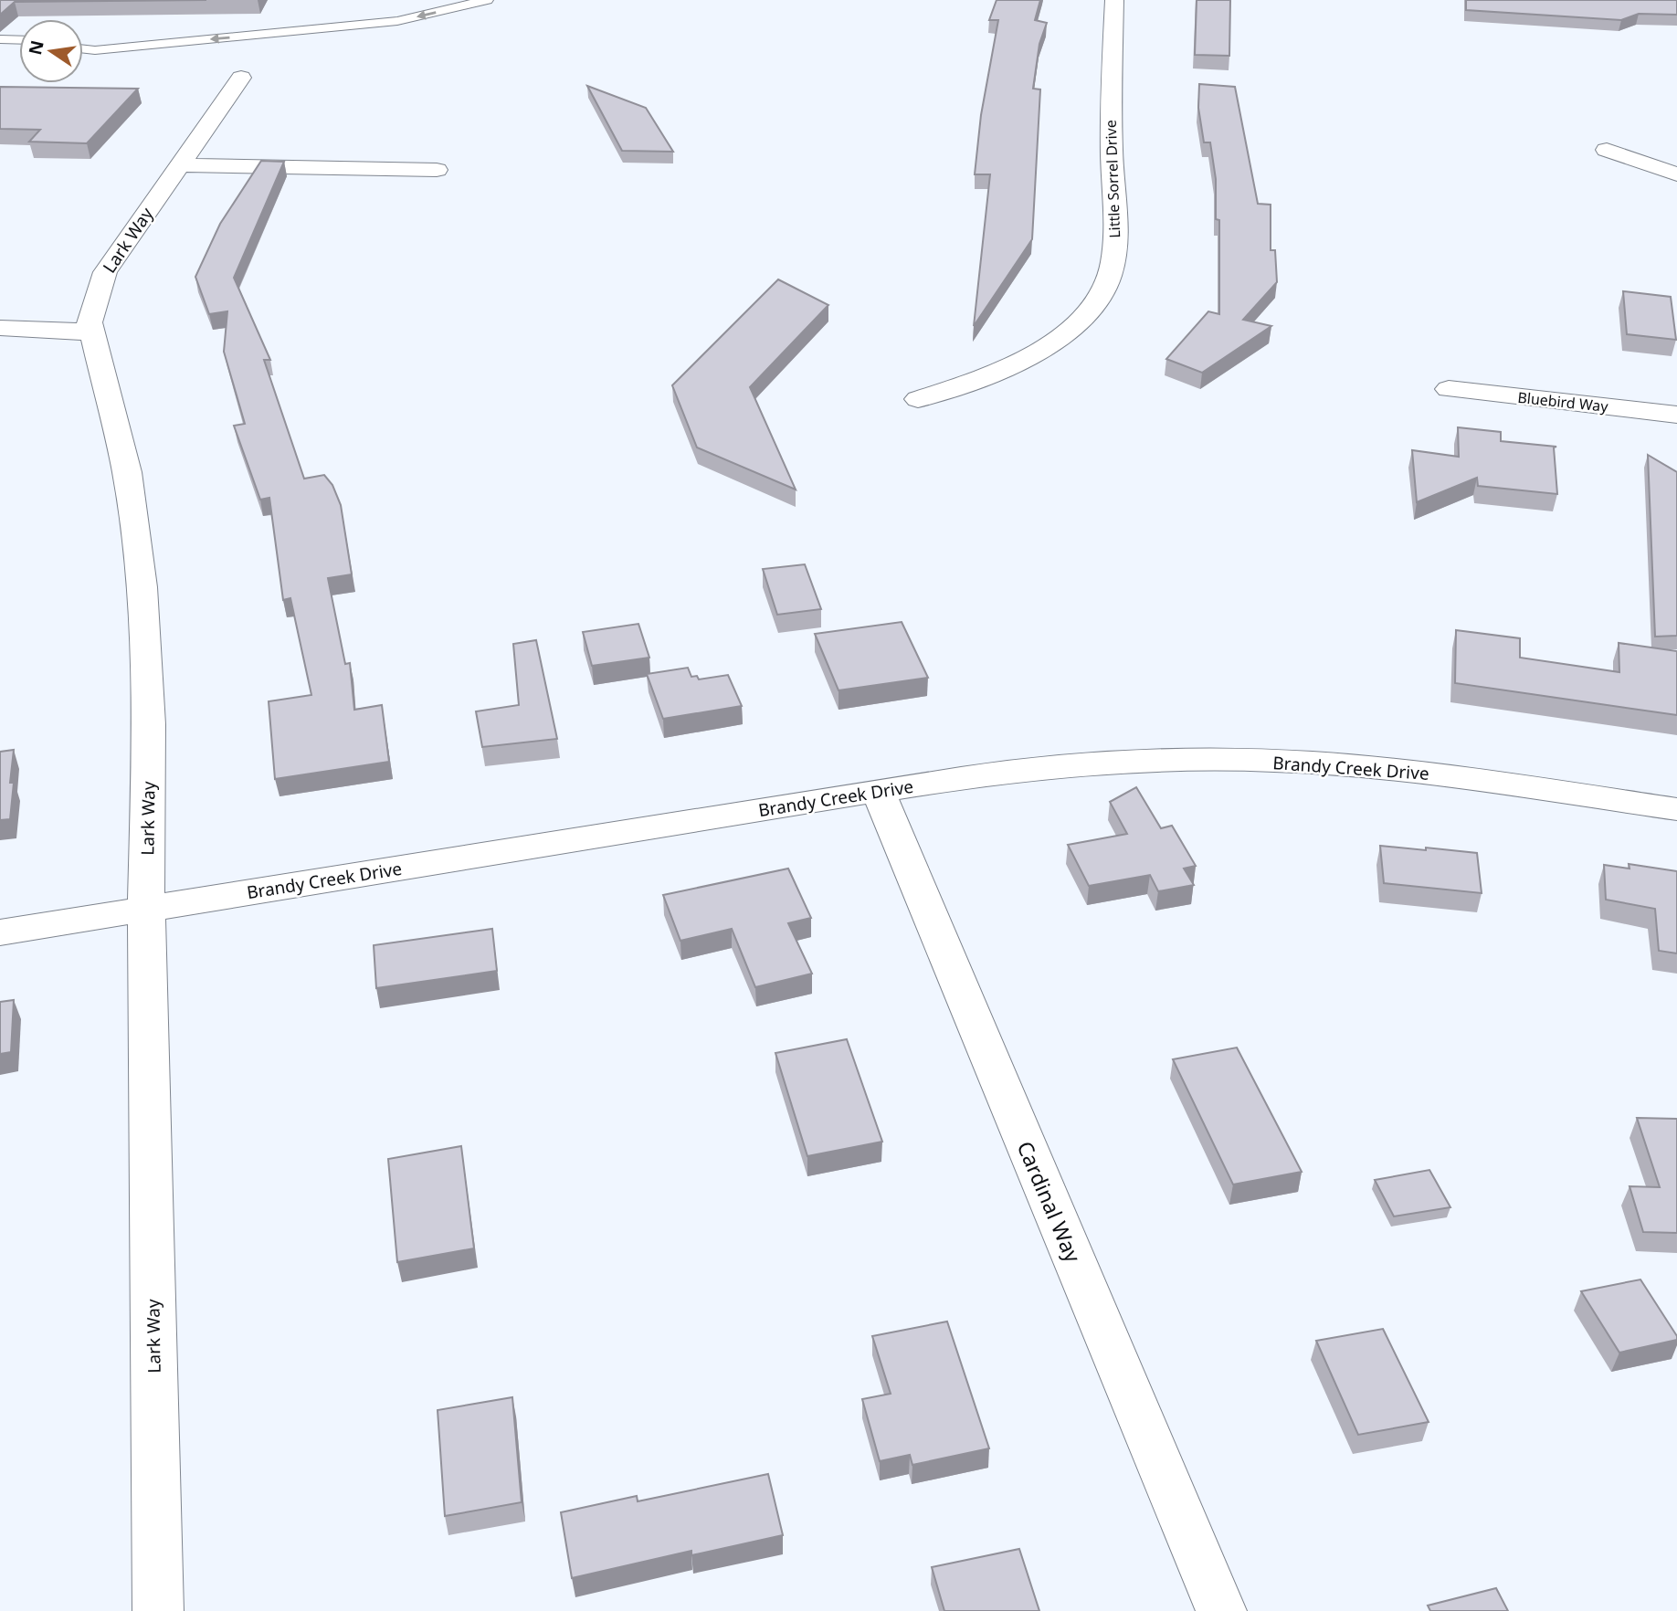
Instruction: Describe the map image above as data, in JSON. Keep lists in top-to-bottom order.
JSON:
{
  "streets": {
    "street": [
      "Little Sorrel Drive",
      "Lark Way",
      "Bluebird Way",
      "Brandy Creek Drive",
      "Cardinal Way"
    ]
  },
  "crossings": [
    ["Lark Way", "Brandy Creek Drive"],
    ["Brandy Creek Drive", "Cardinal Way"]
  ],
  "north": "left"
}
